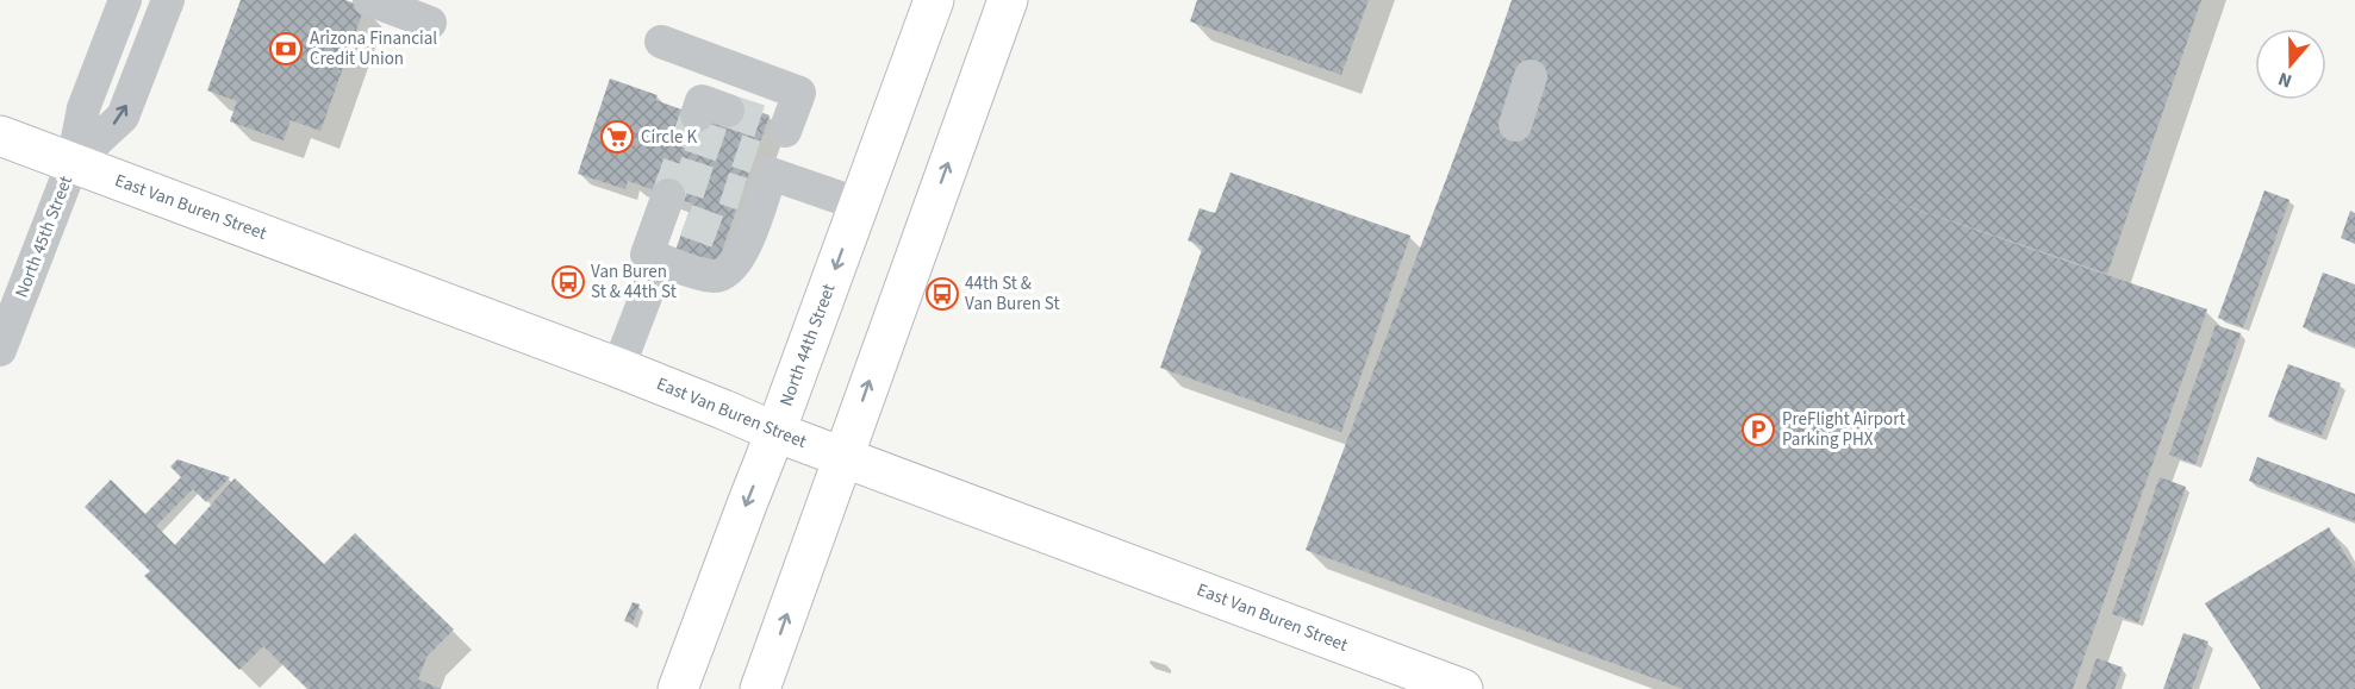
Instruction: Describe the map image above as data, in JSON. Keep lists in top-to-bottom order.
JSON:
{
  "streets": {
    "main road": ["East Van Buren Street", "North 44th Street"],
    "street": ["North 45th Street"]
  },
  "crossings": [
    ["East Van Buren Street", "North 45th Street"],
    ["East Van Buren Street", "North 44th Street"]
  ],
  "places": {
    "bank": ["Arizona Financial Credit Union"],
    "supermarket": ["Circle K"],
    "bus stop": ["Van Buren St & 44th St", "44th St & Van Buren St"],
    "parking": ["PreFlight Airport Parking PHX"]
  },
  "north": "bottom"
}
